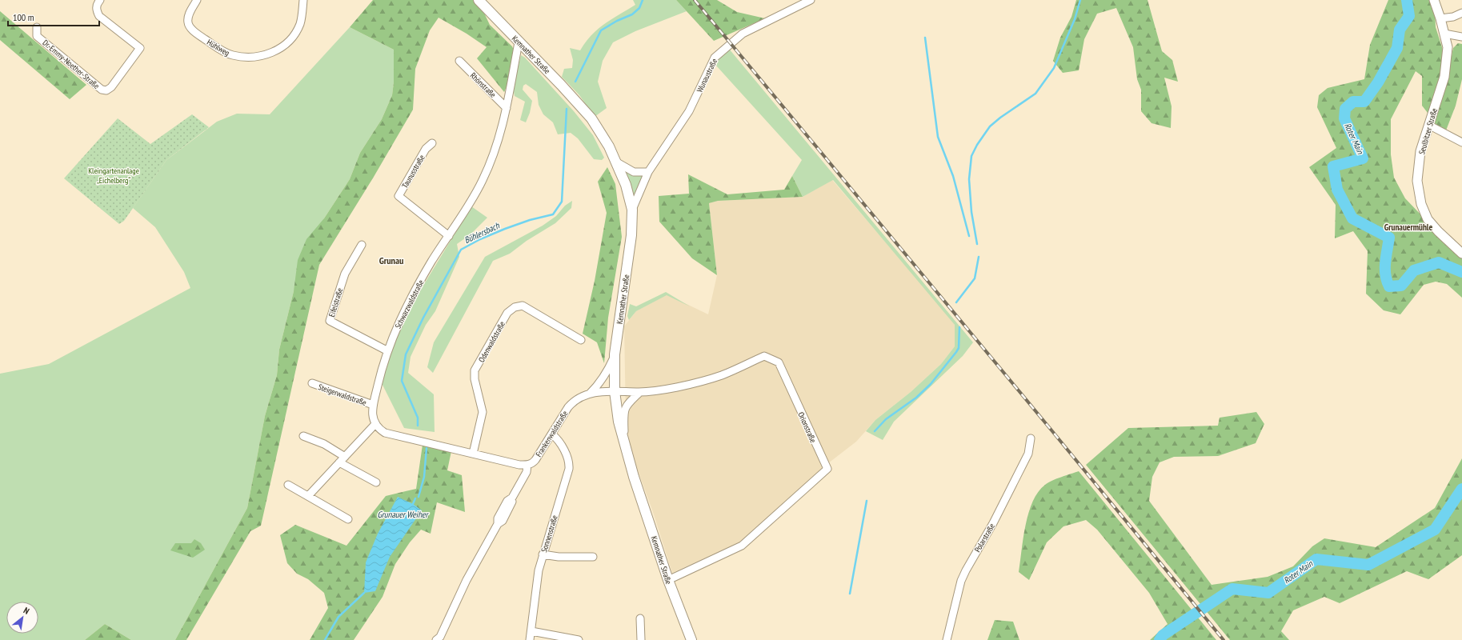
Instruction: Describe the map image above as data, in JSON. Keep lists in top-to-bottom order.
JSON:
{
  "streets": {
    "main road": ["Kemnather Straße"],
    "street": [
      "Hühlweg",
      "Dr.-Emmy-Noether-Straße",
      "Wunaustraße",
      "Rhönstraße",
      "Seulbitzer Straße",
      "Taunusstraße",
      "Eifelstraße",
      "Schwarzwaldstraße",
      "Odenwaldstraße",
      "Steigerwaldstraße",
      "Orionstraße",
      "Frankenwaldstraße",
      "Sonnenstraße",
      "Polarstraße"
    ]
  },
  "crossings": [
    ["Kemnather Straße", "Wunaustraße"],
    ["Kemnather Straße", "Schwarzwaldstraße"],
    ["Kemnather Straße", "Orionstraße"],
    ["Kemnather Straße", "Frankenwaldstraße"],
    ["Rhönstraße", "Schwarzwaldstraße"],
    ["Taunusstraße", "Schwarzwaldstraße"],
    ["Eifelstraße", "Schwarzwaldstraße"],
    ["Schwarzwaldstraße", "Steigerwaldstraße"],
    ["Orionstraße", "Frankenwaldstraße"],
    ["Frankenwaldstraße", "Sonnenstraße"]
  ],
  "districts": ["Grunauermühle", "Grunau"],
  "water": ["Roter Main", "Bühlersbach", "Grunauer Weiher"],
  "parks": ["Kleingartenanlage „Eichelberg“"],
  "scale_bar": "100 m",
  "north": "top right"
}
